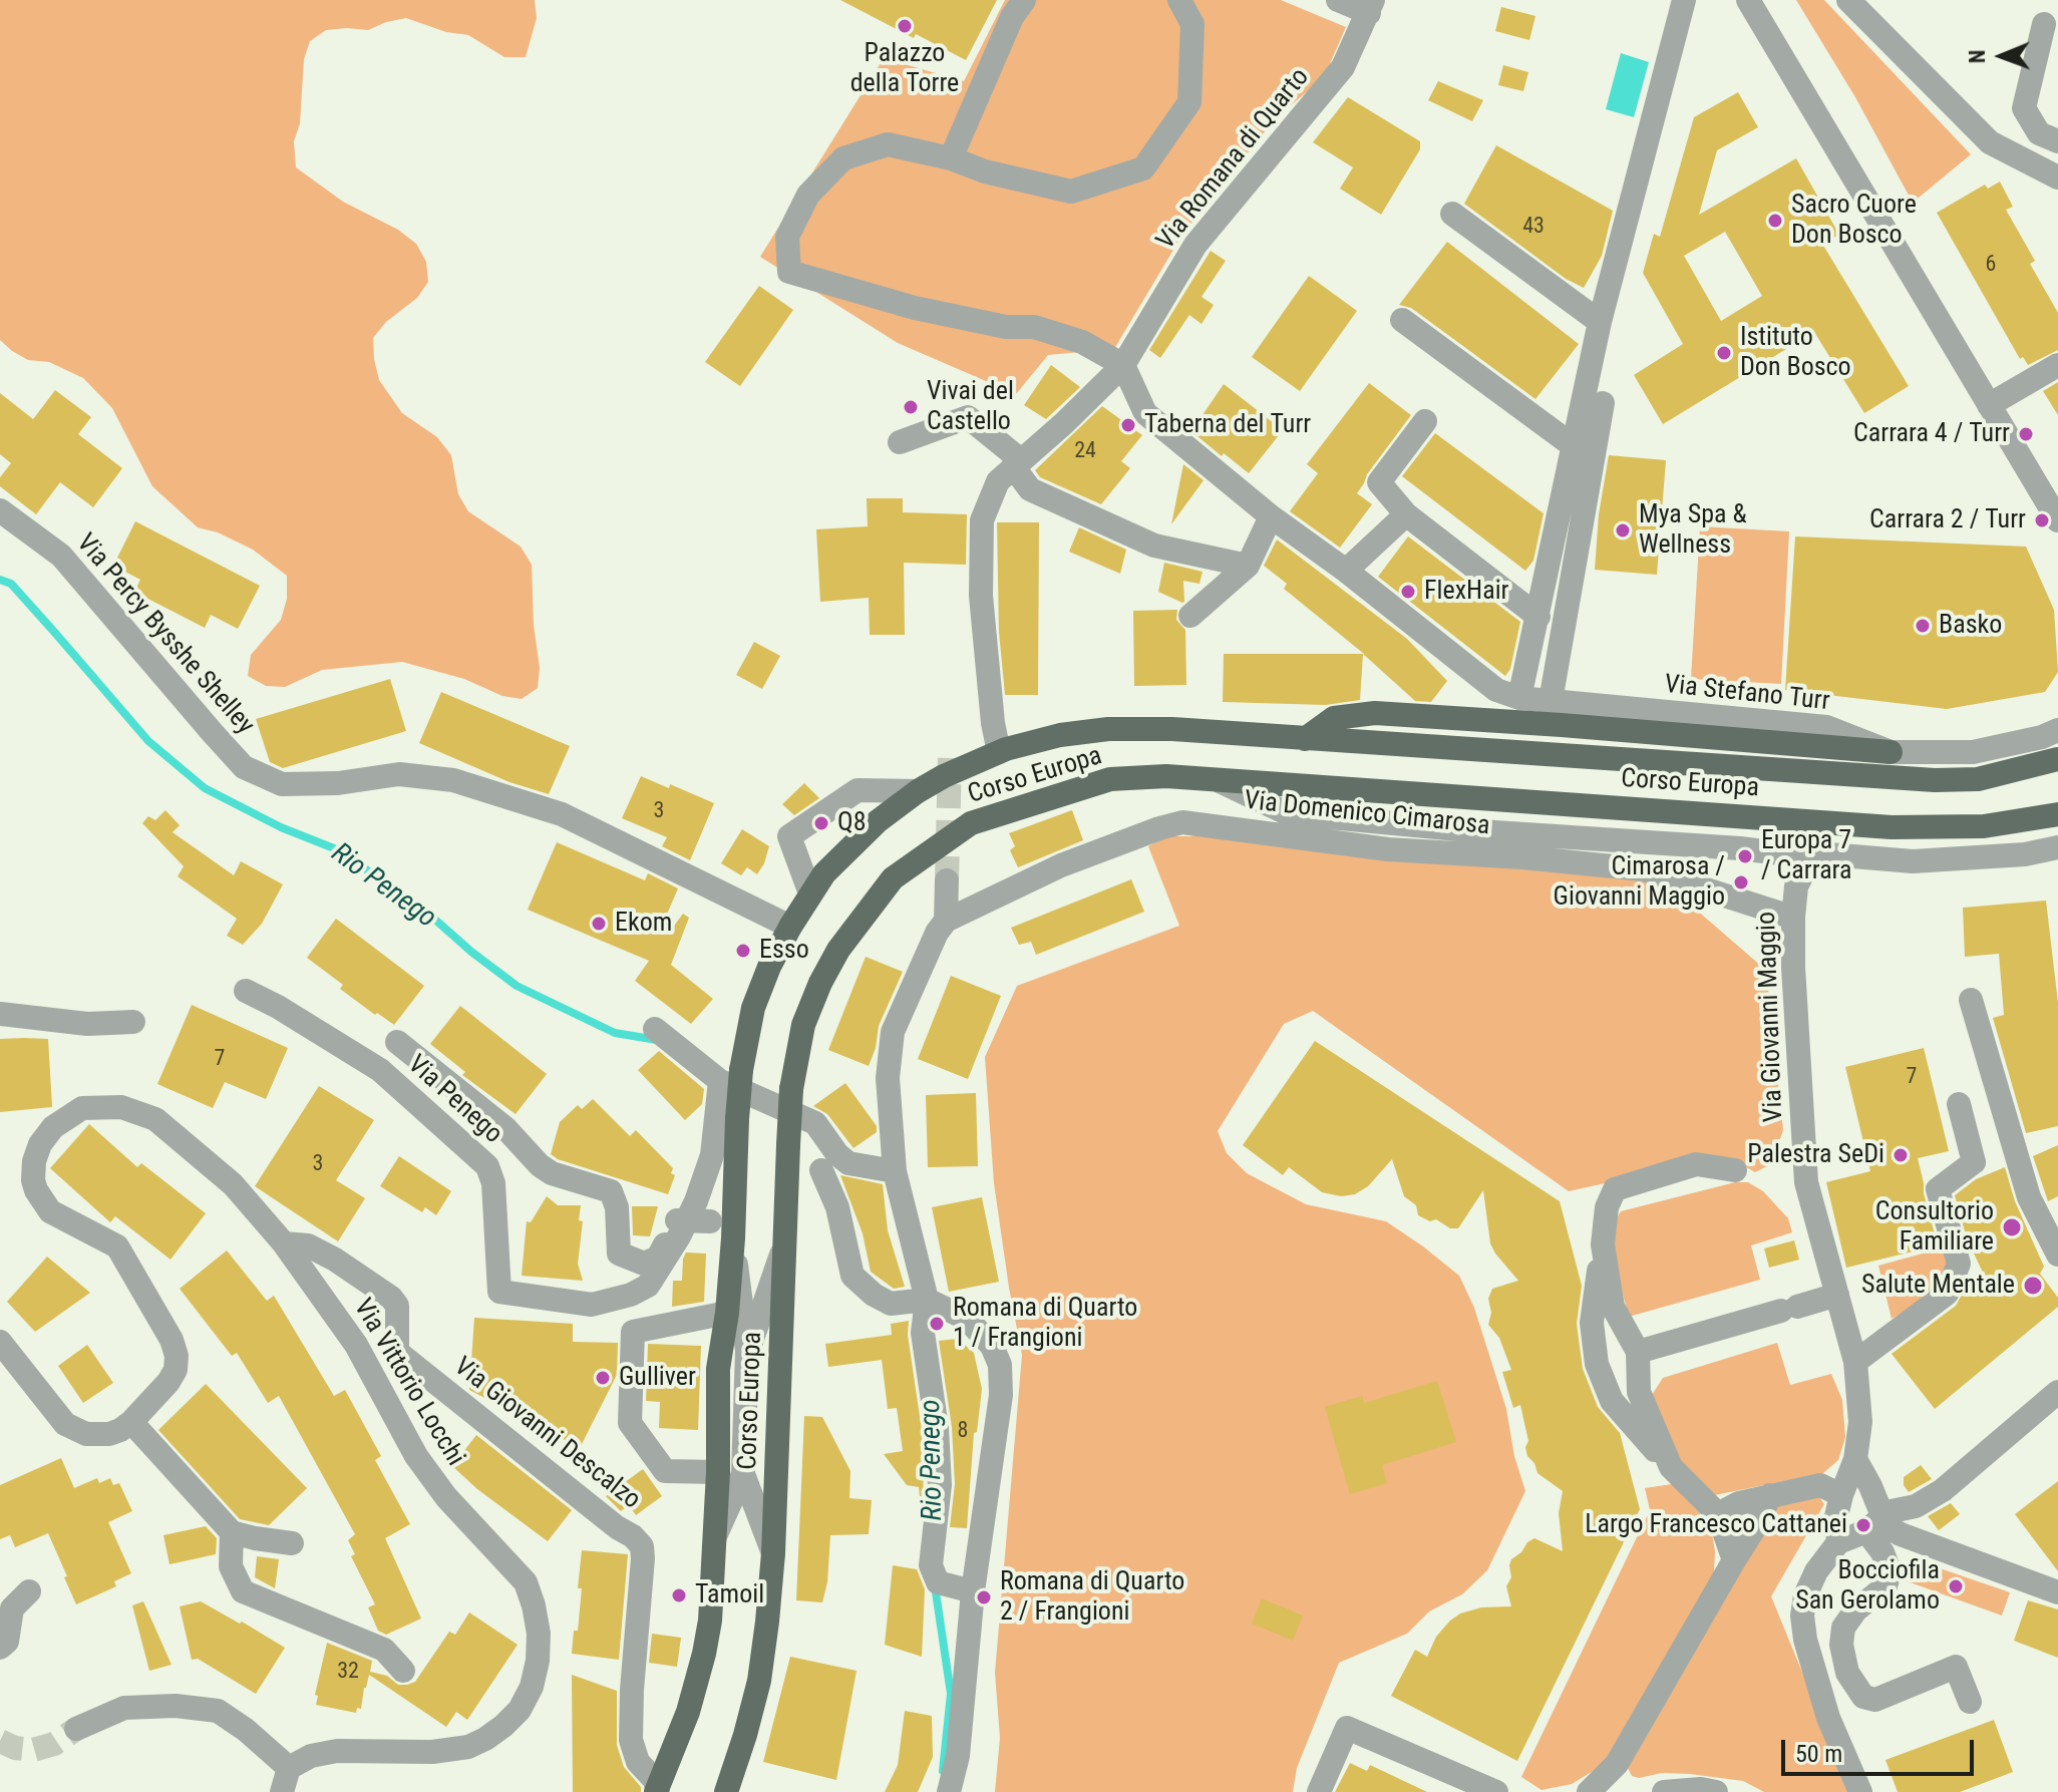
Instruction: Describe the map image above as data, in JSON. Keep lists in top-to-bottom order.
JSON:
{
  "streets": {
    "main road": ["Corso Europa"],
    "street": [
      "Via Romana di Quarto",
      "Via Percy Bysshe Shelley",
      "Via Stefano Turr",
      "Via Domenico Cimarosa",
      "Via Giovanni Maggio",
      "Via Penego",
      "Via Vittorio Locchi",
      "Via Giovanni Descalzo"
    ]
  },
  "crossings": [
    ["Via Romana di Quarto", "Via Stefano Turr"],
    ["Via Romana di Quarto", "Corso Europa"],
    ["Via Percy Bysshe Shelley", "Corso Europa"],
    ["Corso Europa", "Via Penego"],
    ["Corso Europa", "Via Giovanni Descalzo"],
    ["Via Domenico Cimarosa", "Via Giovanni Maggio"],
    ["Via Vittorio Locchi", "Via Giovanni Descalzo"]
  ],
  "water": ["Rio Penego"],
  "places": [
    "Palazzo della Torre",
    "Sacro Cuore Don Bosco",
    "Istituto Don Bosco",
    "Vivai del Castello",
    "Taberna del Turr",
    "Carrara 4 / Turr",
    "Carrara 2 / Turr",
    "Mya Spa & Wellness",
    "FlexHair",
    "Basko",
    "Q8",
    "Europa 7 / Carrara",
    "Cimarosa / Giovanni Maggio",
    "Ekom",
    "Esso",
    "Palestra SeDi",
    "Consultorio Familiare",
    "Salute Mentale",
    "Romana di Quarto 1 / Frangioni",
    "Gulliver",
    "Largo Francesco Cattanei",
    "Bocciofila San Gerolamo",
    "Tamoil",
    "Romana di Quarto 2 / Frangioni"
  ],
  "house_numbers": [
    "43",
    "6",
    "24",
    "3",
    "7",
    "7",
    "3",
    "8",
    "32"
  ],
  "scale_bar": "50 m",
  "north": "left"
}
